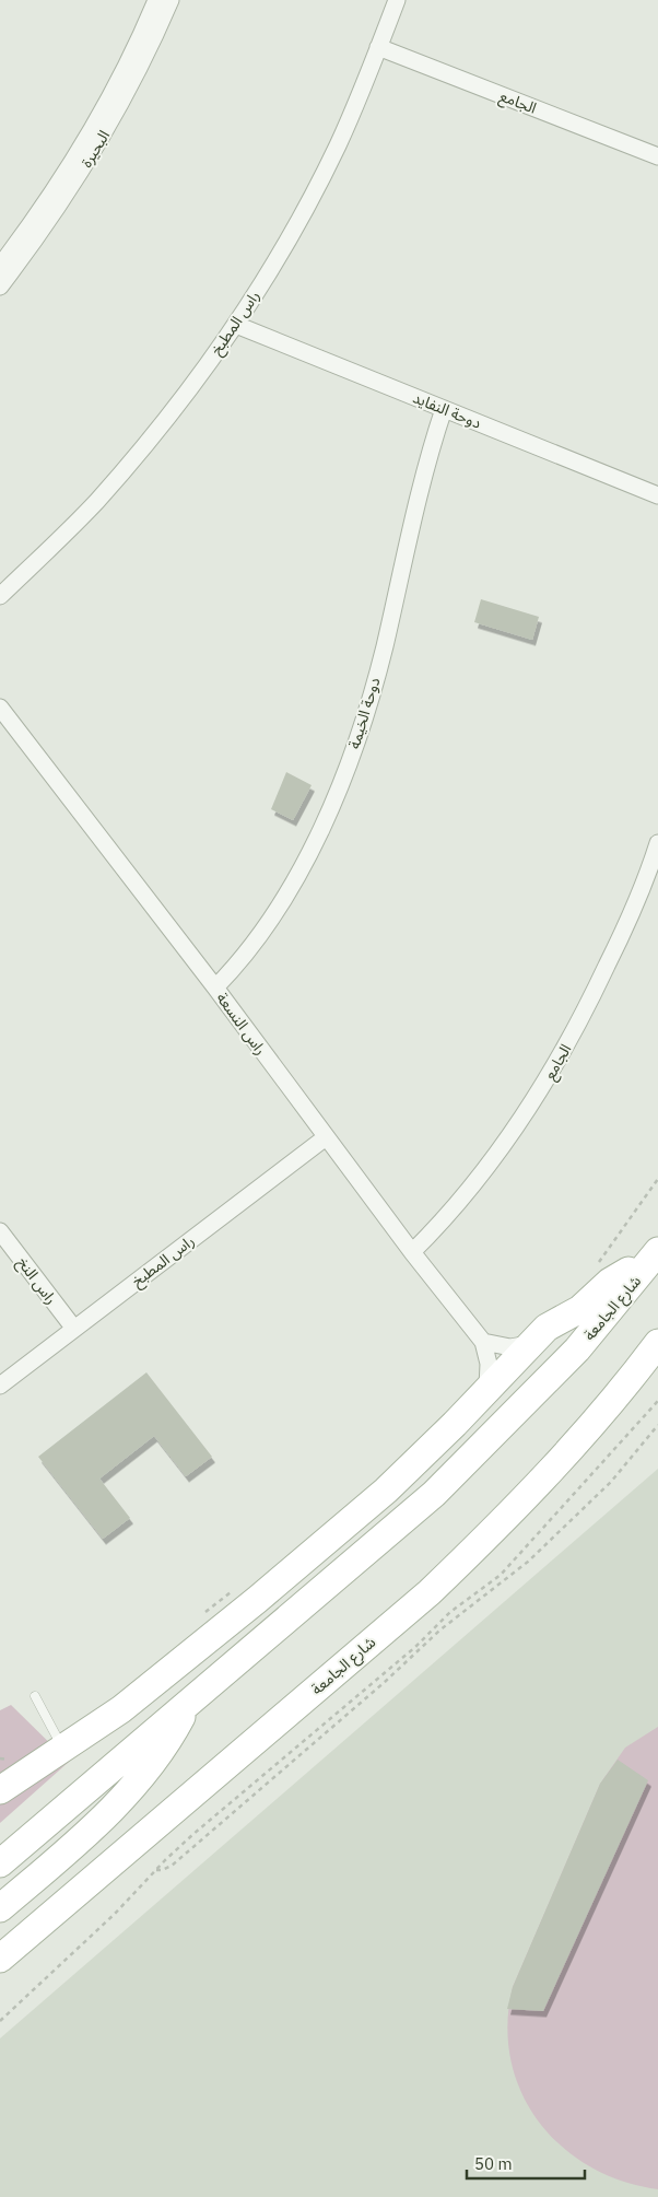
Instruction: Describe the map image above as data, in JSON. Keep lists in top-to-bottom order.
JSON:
{
  "streets": {
    "main road": ["شارع الجامعة"],
    "street": [
      "الجامع",
      "البحيرة",
      "راس المطبخ",
      "دوحة النفايد",
      "دوحة الخيمة",
      "راس النسعة",
      "راس النخ"
    ]
  },
  "crossings": [
    ["الجامع", "راس المطبخ"],
    ["الجامع", "راس النسعة"],
    ["راس المطبخ", "دوحة النفايد"],
    ["راس المطبخ", "راس النسعة"],
    ["راس المطبخ", "راس النخ"],
    ["دوحة النفايد", "دوحة الخيمة"],
    ["دوحة الخيمة", "راس النسعة"]
  ],
  "scale_bar": "50 m"
}
